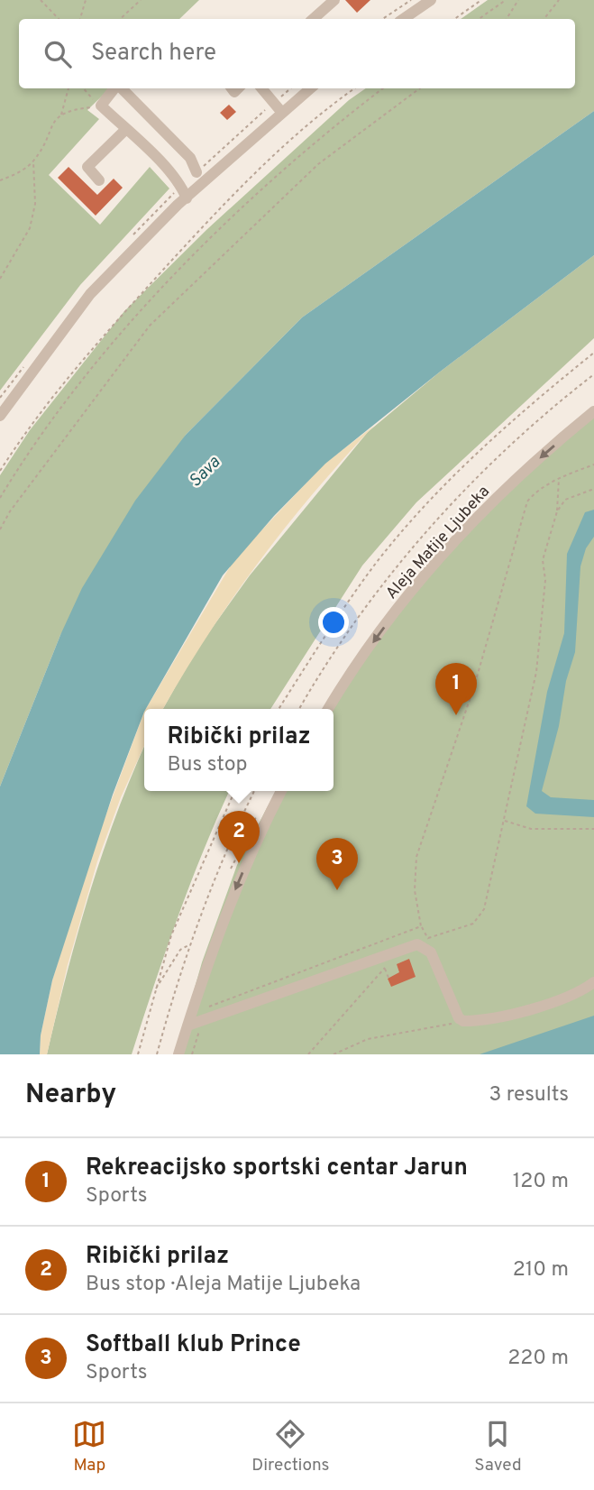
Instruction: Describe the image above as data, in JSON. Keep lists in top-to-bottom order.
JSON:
{
  "streets": {
    "street": ["Aleja Matije Ljubeka"]
  },
  "one_way": ["Aleja Matije Ljubeka"],
  "water": ["Sava"],
  "page": {
    "search": "Search here",
    "pins": ["1", "2", "3"],
    "popup": ["Ribički prilaz", "Bus stop"],
    "heading": ["Nearby", "3 results"],
    "list": [
      {
        "mark": "1",
        "name": "Rekreacijsko sportski centar Jarun",
        "note": "Sports",
        "value": "120 m"
      },
      {
        "mark": "2",
        "name": "Ribički prilaz",
        "note": "Bus stop · Aleja Matije Ljubeka",
        "value": "210 m"
      },
      {
        "mark": "3",
        "name": "Softball klub Prince",
        "note": "Sports",
        "value": "220 m"
      }
    ],
    "nav": ["Map", "Directions", "Saved"]
  }
}
